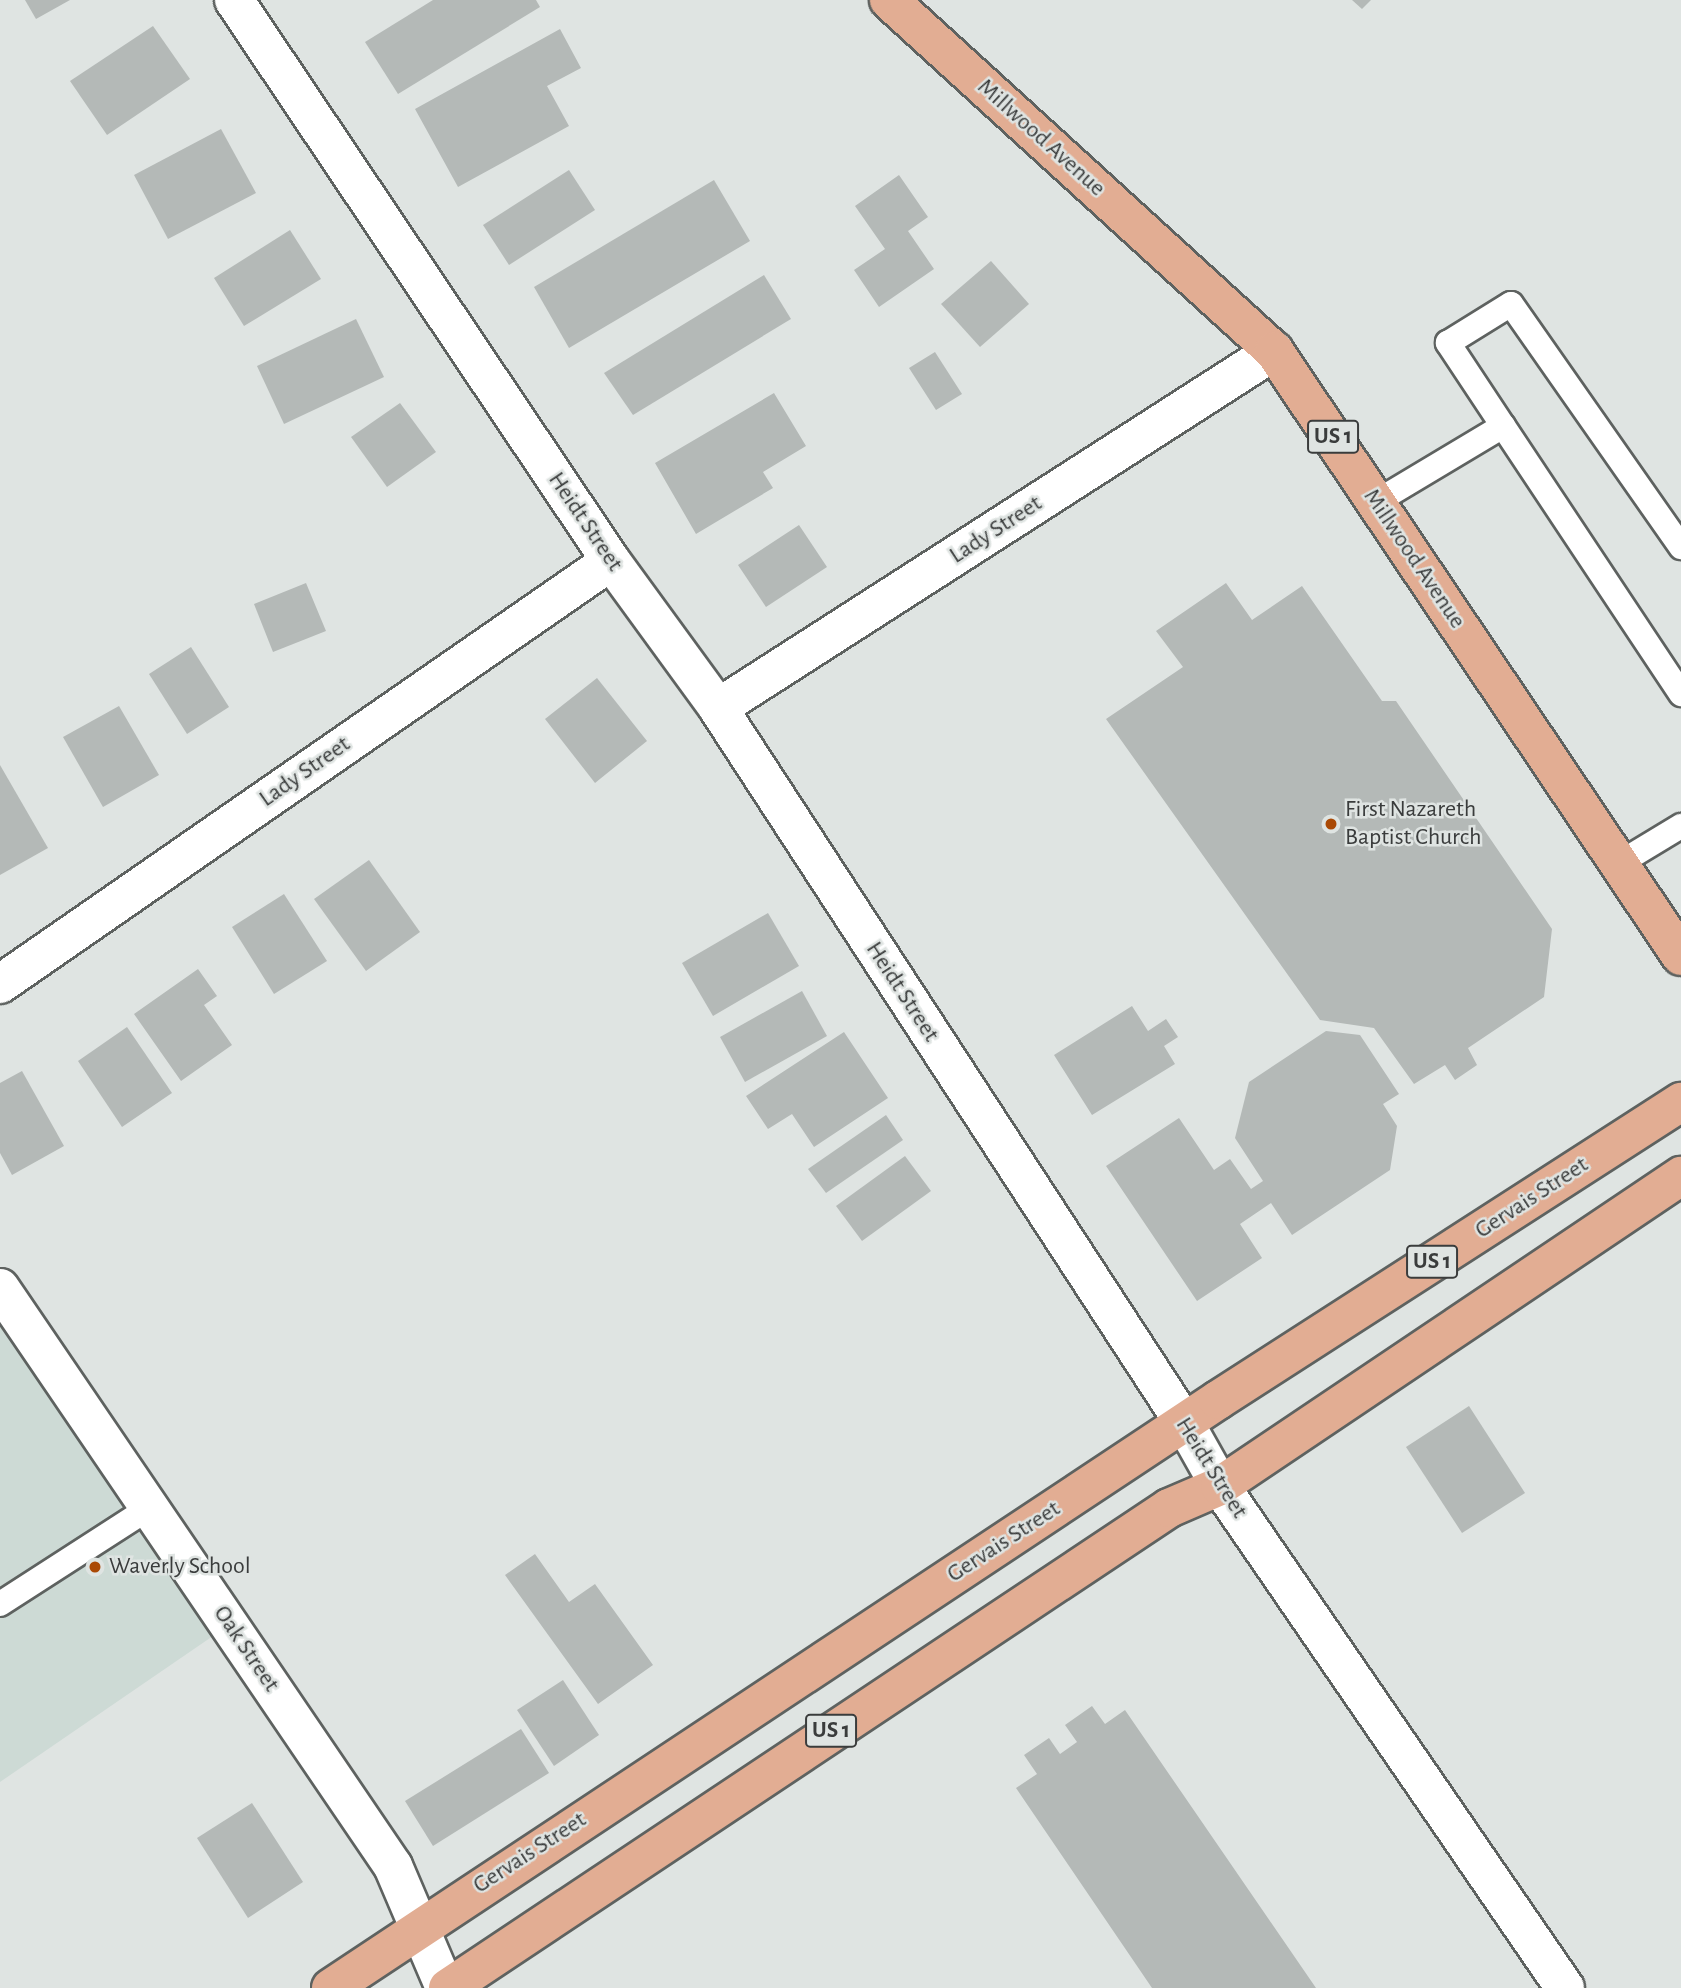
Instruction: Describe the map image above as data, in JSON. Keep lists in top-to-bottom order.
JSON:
{
  "streets": {
    "main road": ["Millwood Avenue", "US 1", "Gervais Street"],
    "street": ["Heidt Street", "Lady Street", "Oak Street"]
  },
  "crossings": [
    ["Millwood Avenue", "Lady Street"],
    ["US 1", "Heidt Street"],
    ["US 1", "Oak Street"],
    ["Heidt Street", "Lady Street"],
    ["Heidt Street", "Gervais Street"],
    ["Gervais Street", "Oak Street"]
  ],
  "places": ["First Nazareth Baptist Church", "Waverly School"]
}
